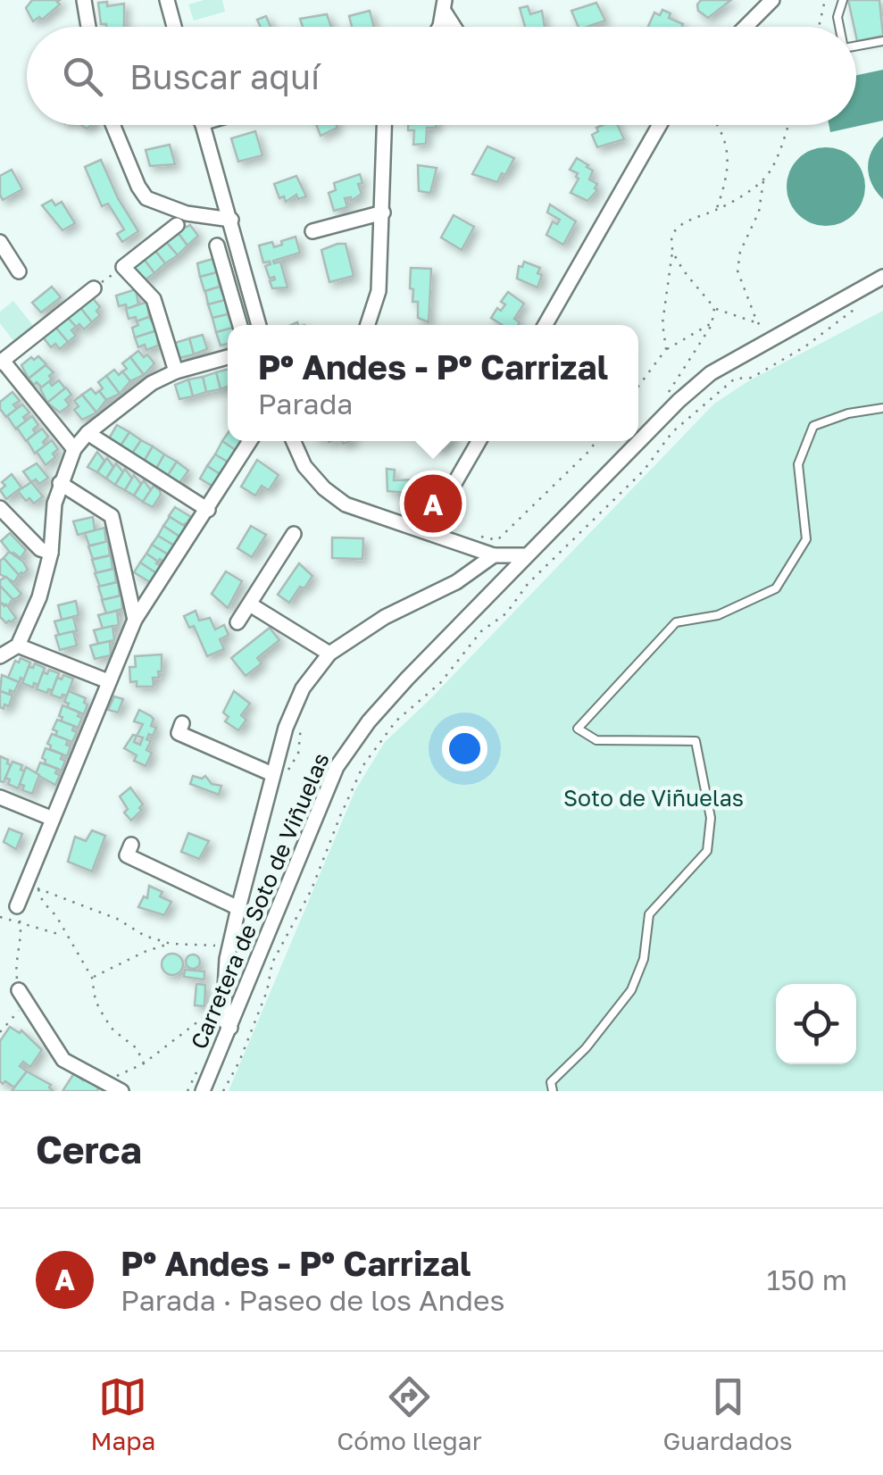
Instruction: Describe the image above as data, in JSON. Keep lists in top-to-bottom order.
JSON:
{
  "streets": {
    "street": ["Carretera de Soto de Viñuelas"]
  },
  "parks": ["Soto de Viñuelas"],
  "page": {
    "search": "Buscar aquí",
    "popup": ["Pº Andes - Pº Carrizal", "Parada"],
    "pins": "A",
    "heading": "Cerca",
    "list": [
      {
        "mark": "A",
        "name": "Pº Andes - Pº Carrizal",
        "note": "Parada · Paseo de los Andes",
        "value": "150 m"
      }
    ],
    "nav": ["Mapa", "Cómo llegar", "Guardados"]
  }
}
